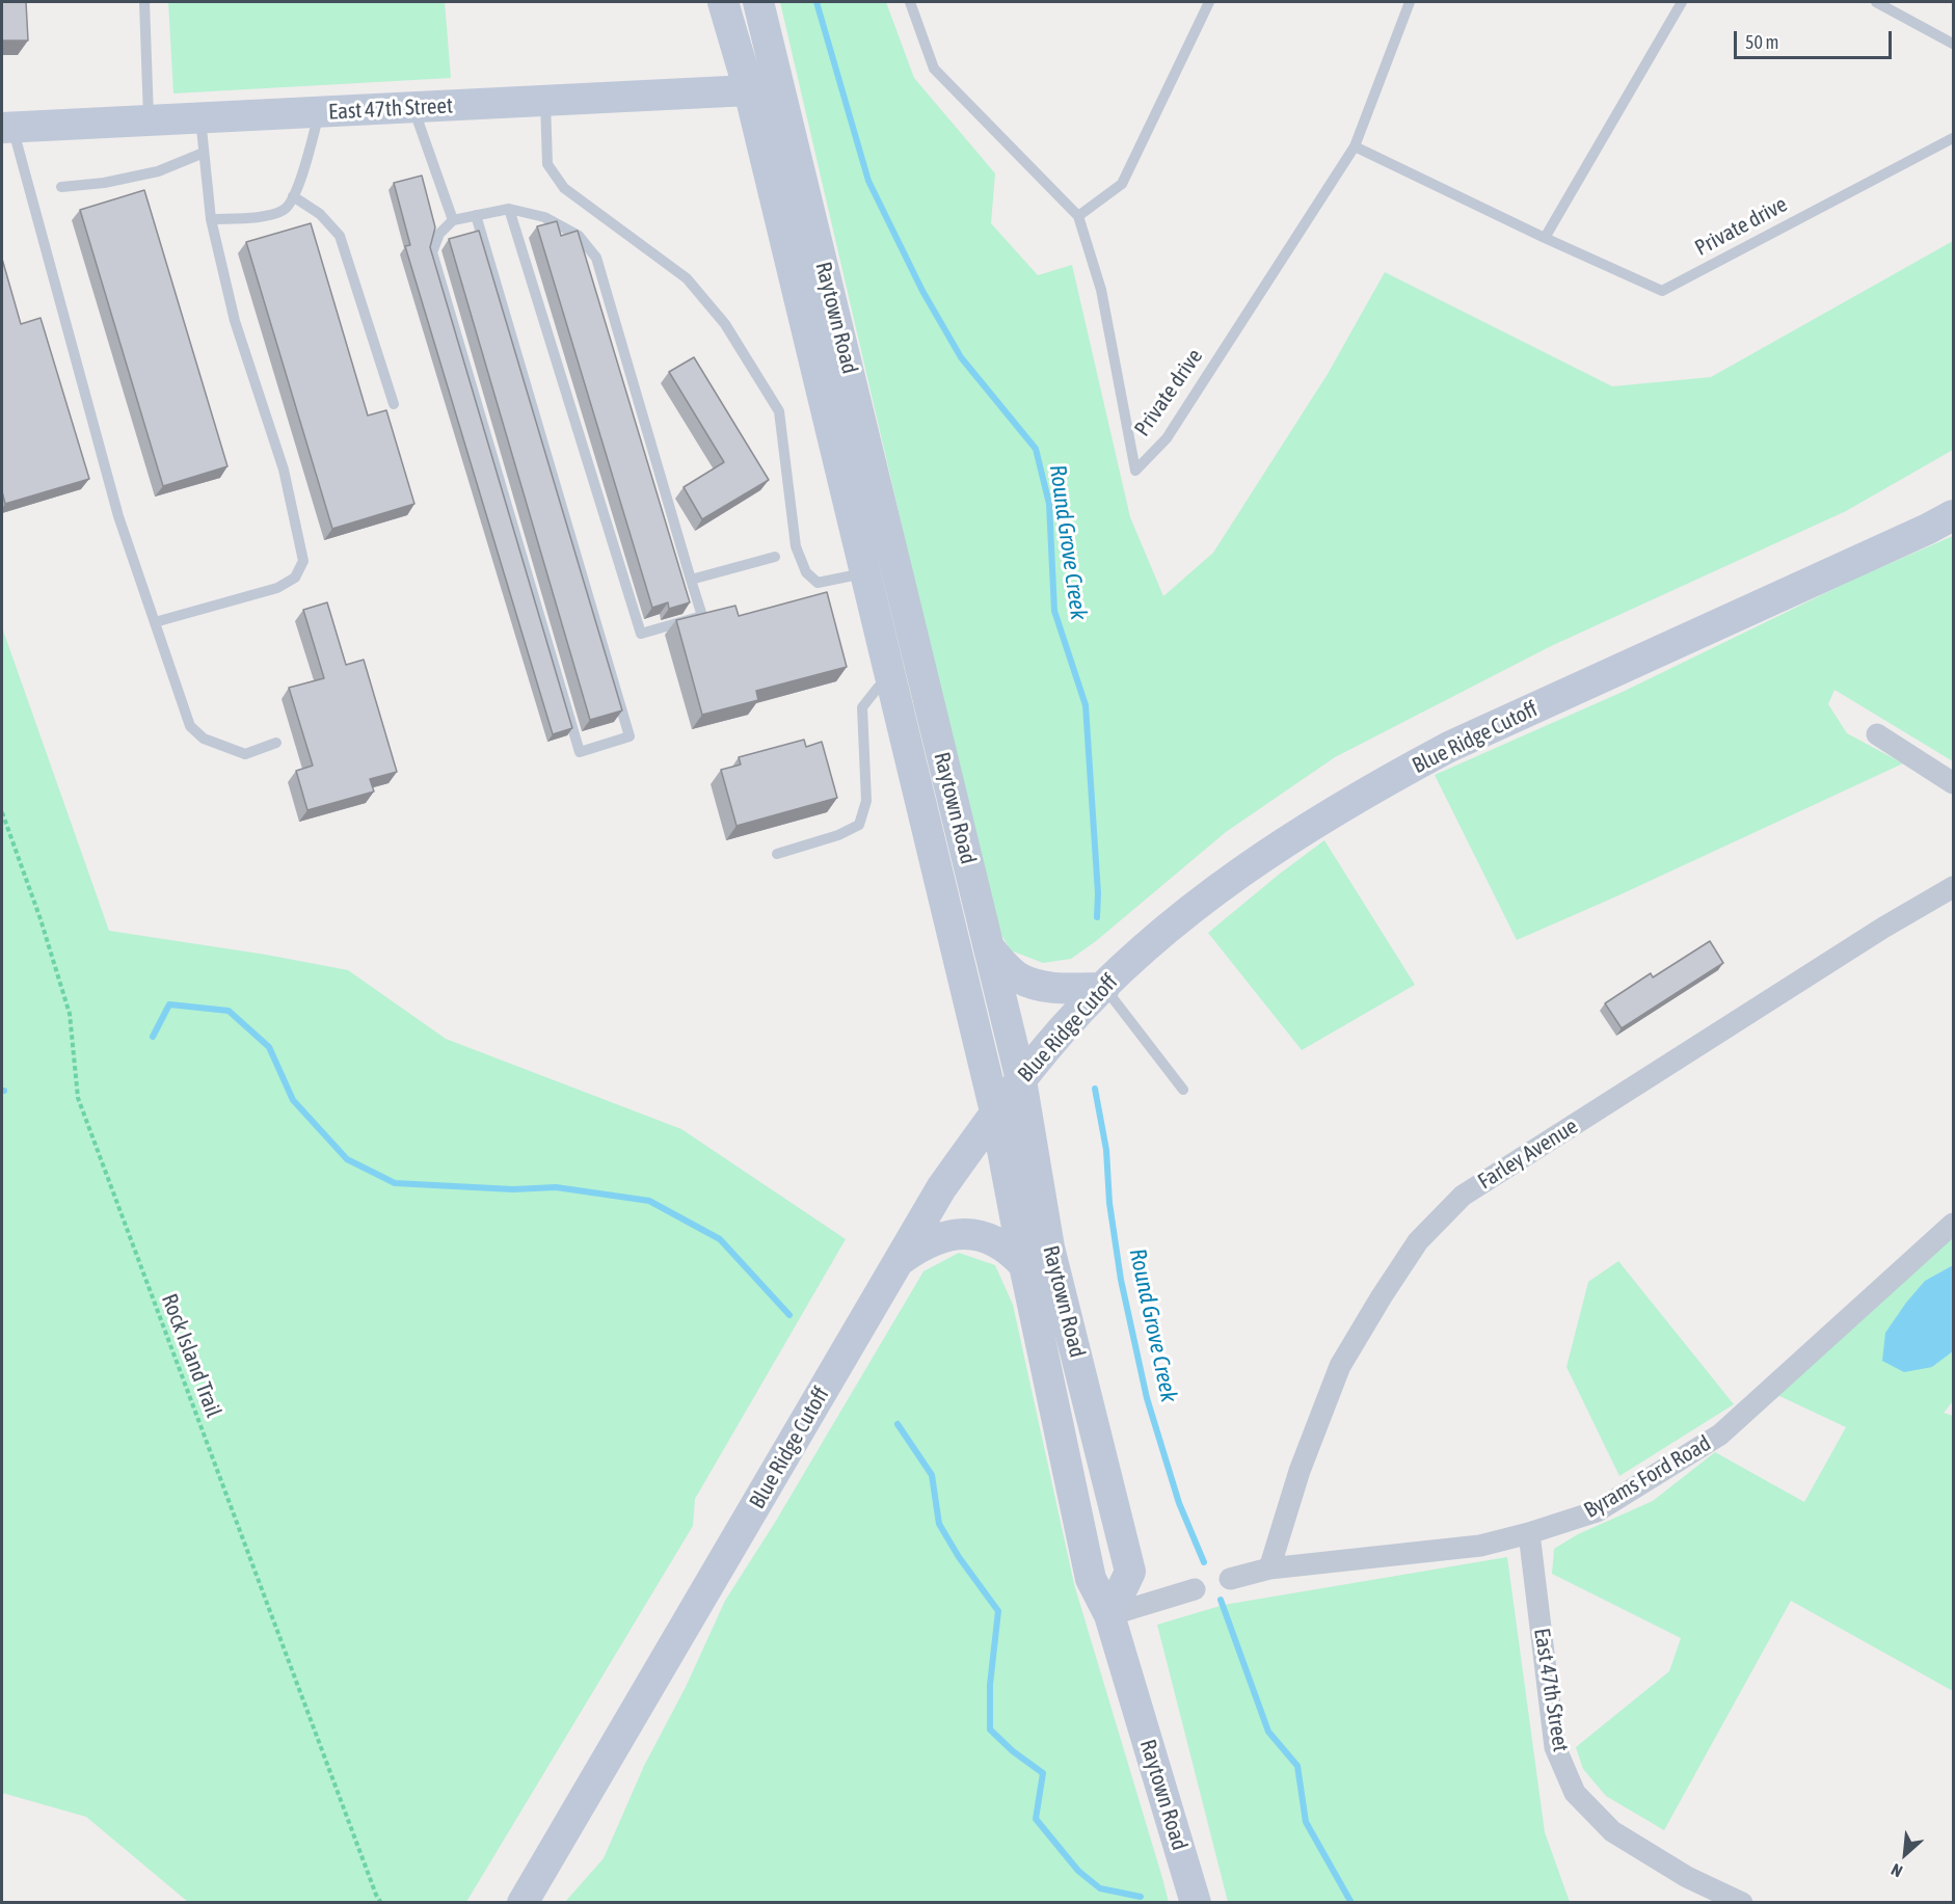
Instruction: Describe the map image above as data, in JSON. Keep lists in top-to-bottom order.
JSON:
{
  "streets": {
    "main road": ["East 47th Street", "Raytown Road", "Blue Ridge Cutoff"],
    "street": ["Farley Avenue", "Byrams Ford Road"],
    "lane": ["Private drive"],
    "path": ["Rock Island Trail"]
  },
  "crossings": [
    ["East 47th Street", "Raytown Road"],
    ["East 47th Street", "Byrams Ford Road"],
    ["Raytown Road", "Blue Ridge Cutoff"],
    ["Farley Avenue", "Byrams Ford Road"]
  ],
  "water": ["Round Grove Creek"],
  "scale_bar": "50 m",
  "north": "bottom left"
}
